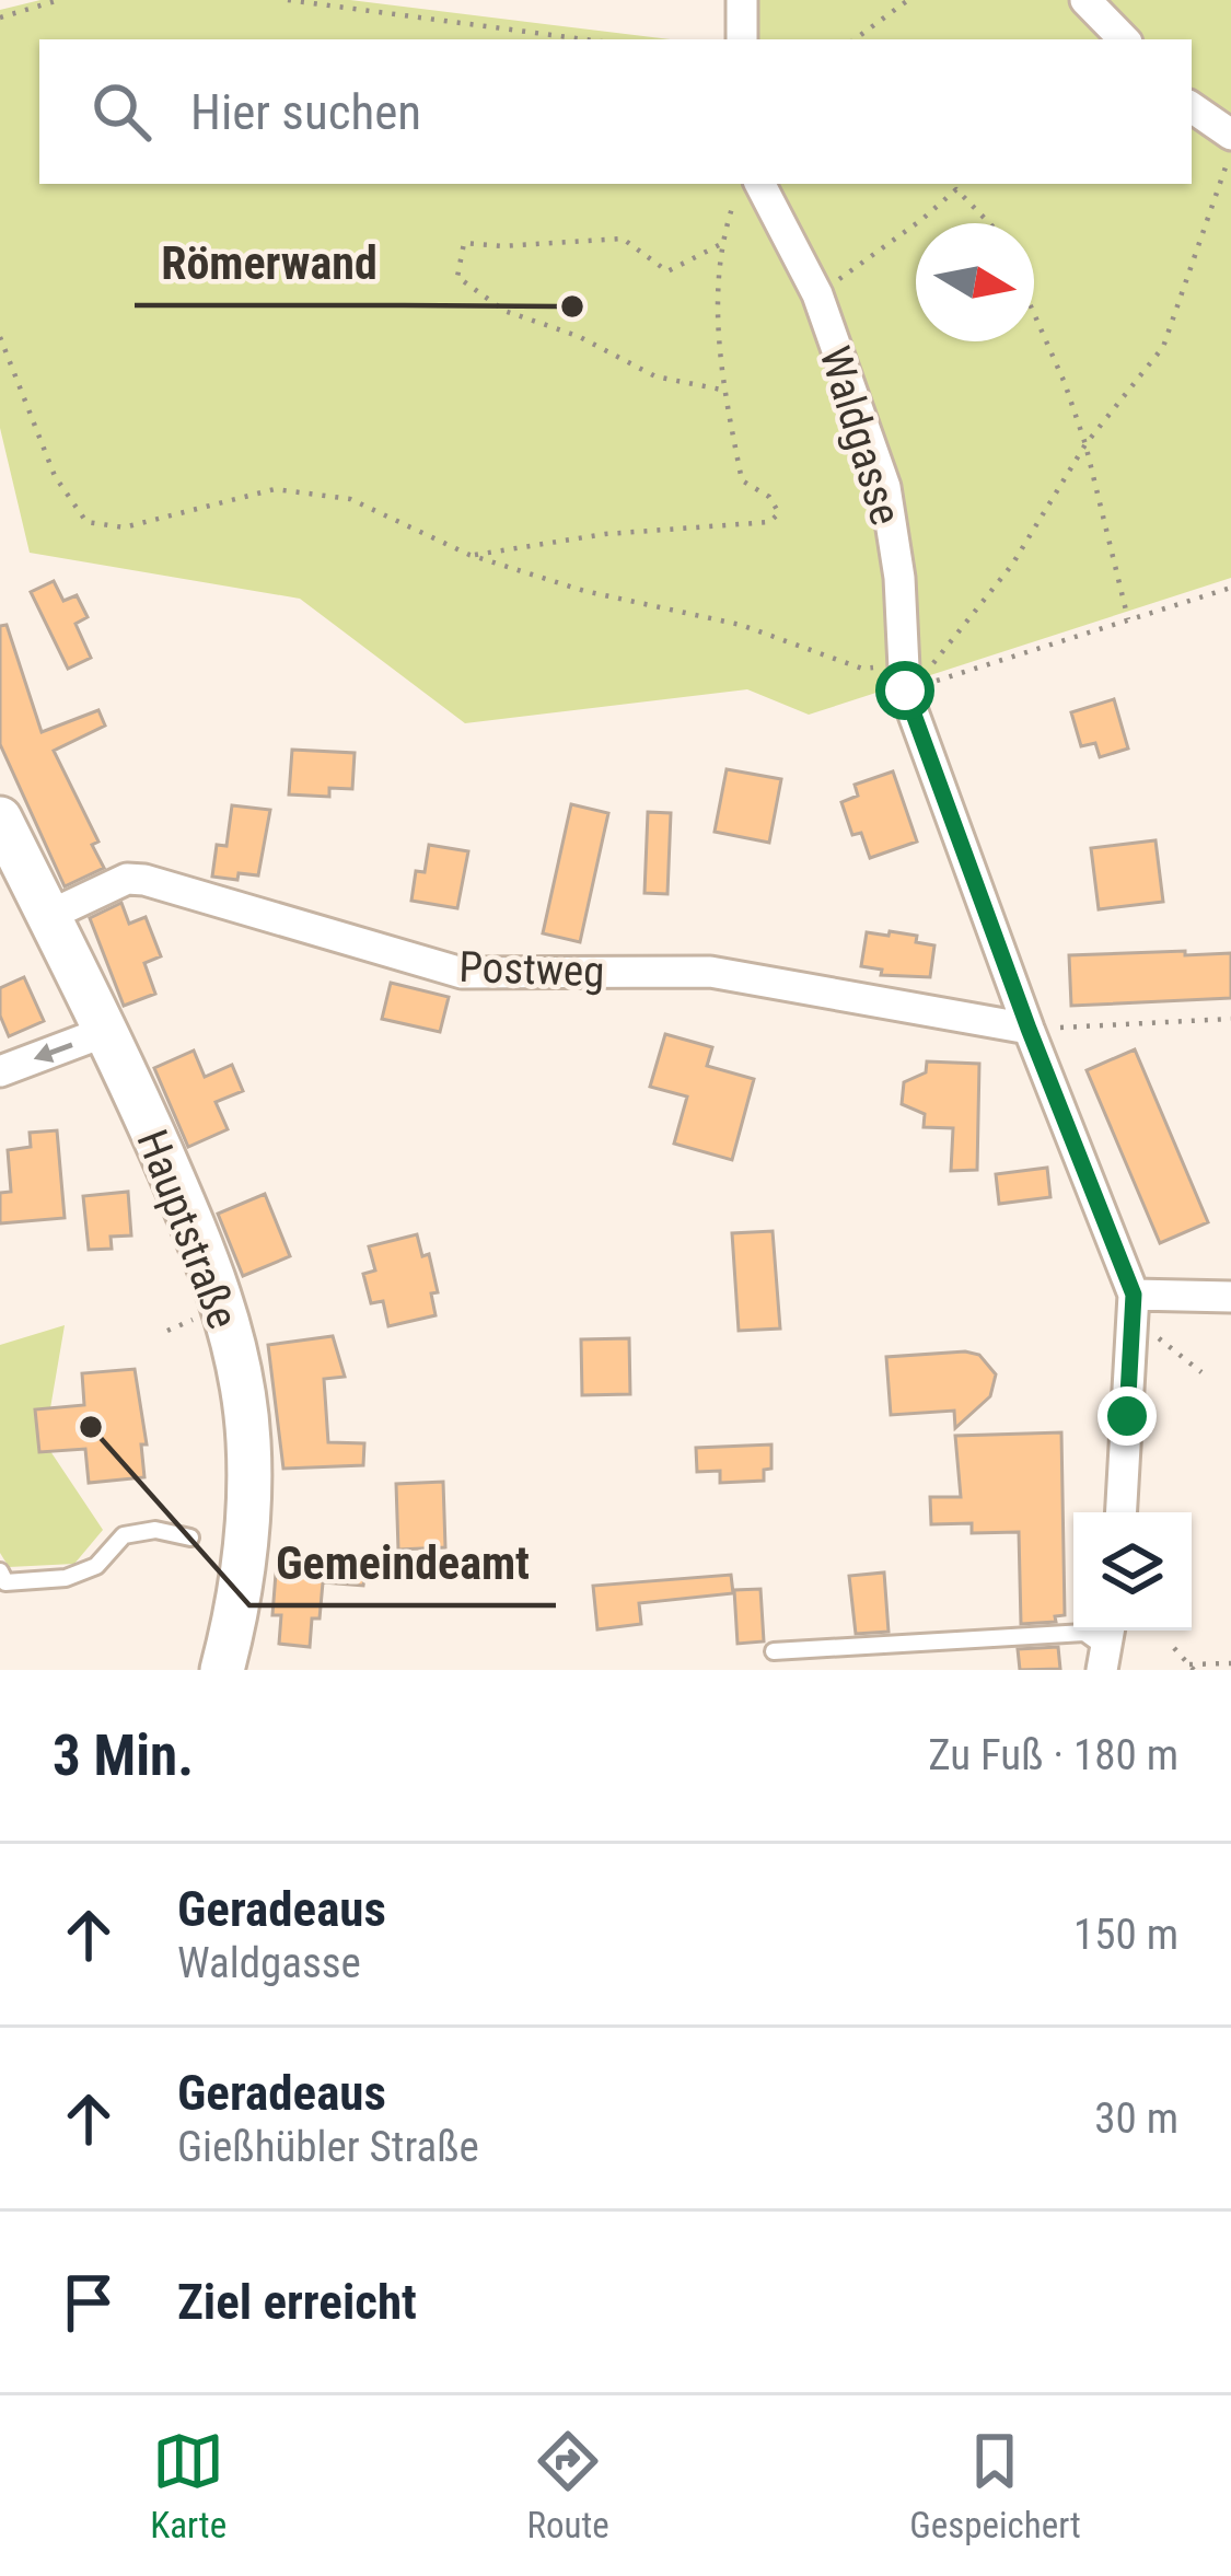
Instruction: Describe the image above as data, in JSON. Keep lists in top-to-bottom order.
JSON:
{
  "streets": {
    "main road": ["Hauptstraße"],
    "street": ["Waldgasse", "Postweg"]
  },
  "crossings": [
    ["Waldgasse", "Postweg"],
    ["Postweg", "Hauptstraße"]
  ],
  "places": ["Römerwand", "Gemeindeamt"],
  "north": "right",
  "page": {
    "search": "Hier suchen",
    "heading": ["3 Min.", "Zu Fuß · 180 m"],
    "list": [
      ["Geradeaus", "Waldgasse", "150 m"],
      ["Geradeaus", "Gießhübler Straße", "30 m"],
      "Ziel erreicht"
    ],
    "nav": ["Karte", "Route", "Gespeichert"]
  }
}
